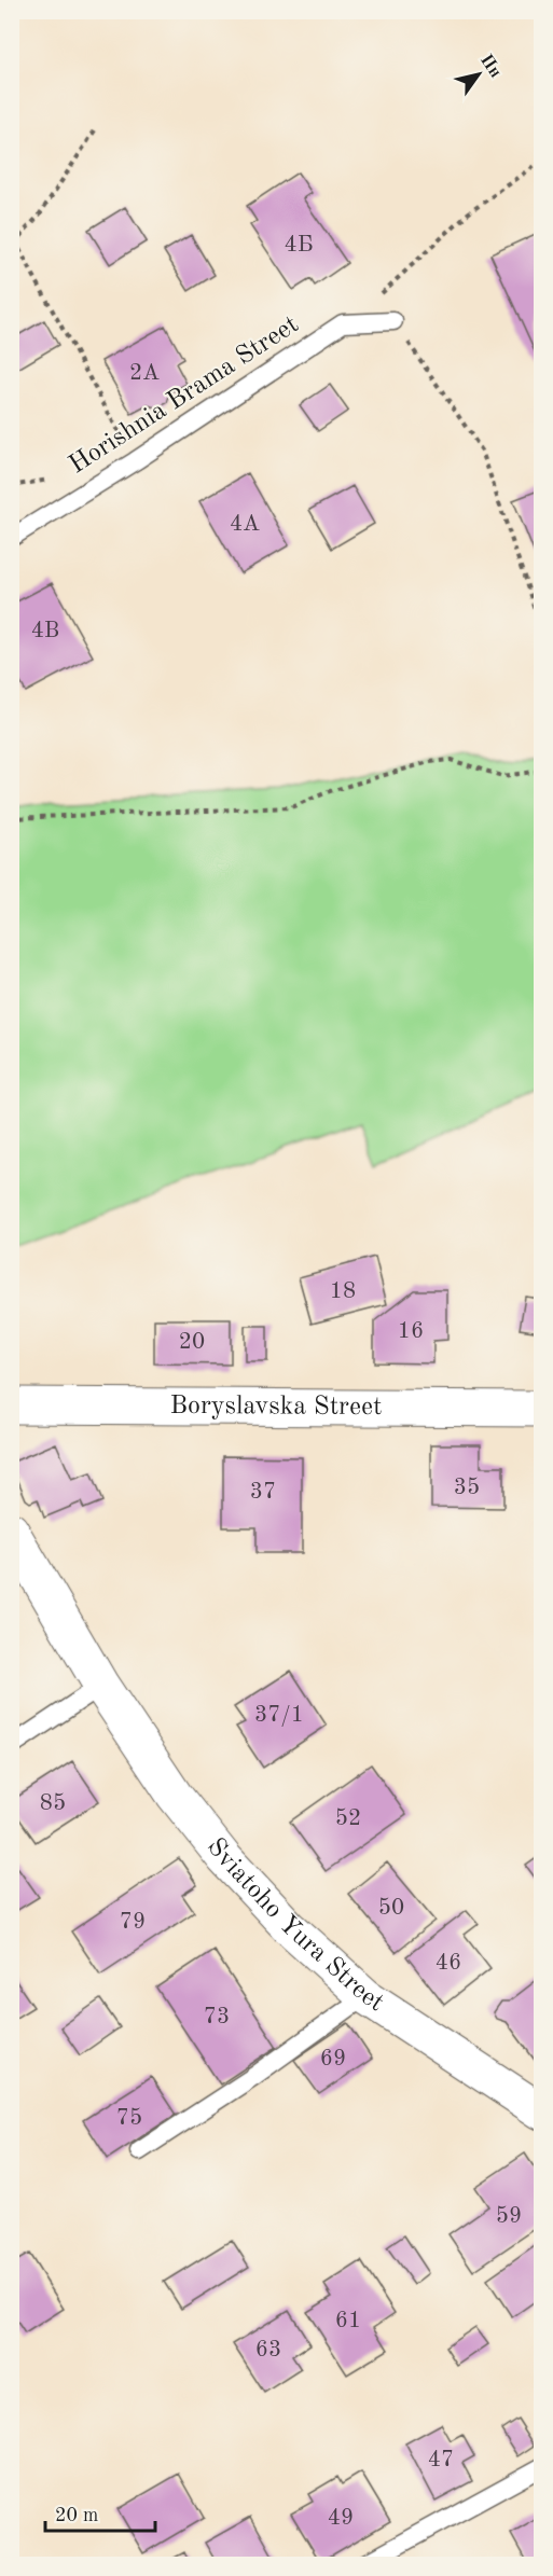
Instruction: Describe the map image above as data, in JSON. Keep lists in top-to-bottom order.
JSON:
{
  "streets": {
    "street": ["Boryslavska Street", "Sviatoho Yura Street"],
    "lane": ["Horishnia Brama Street"]
  },
  "house_numbers": [
    "4Б",
    "2А",
    "4А",
    "4В",
    "18",
    "16",
    "20",
    "35",
    "37",
    "37/1",
    "85",
    "52",
    "50",
    "79",
    "46",
    "73",
    "69",
    "75",
    "59",
    "61",
    "63",
    "47",
    "49"
  ],
  "scale_bar": "20 m",
  "north": "top right"
}
